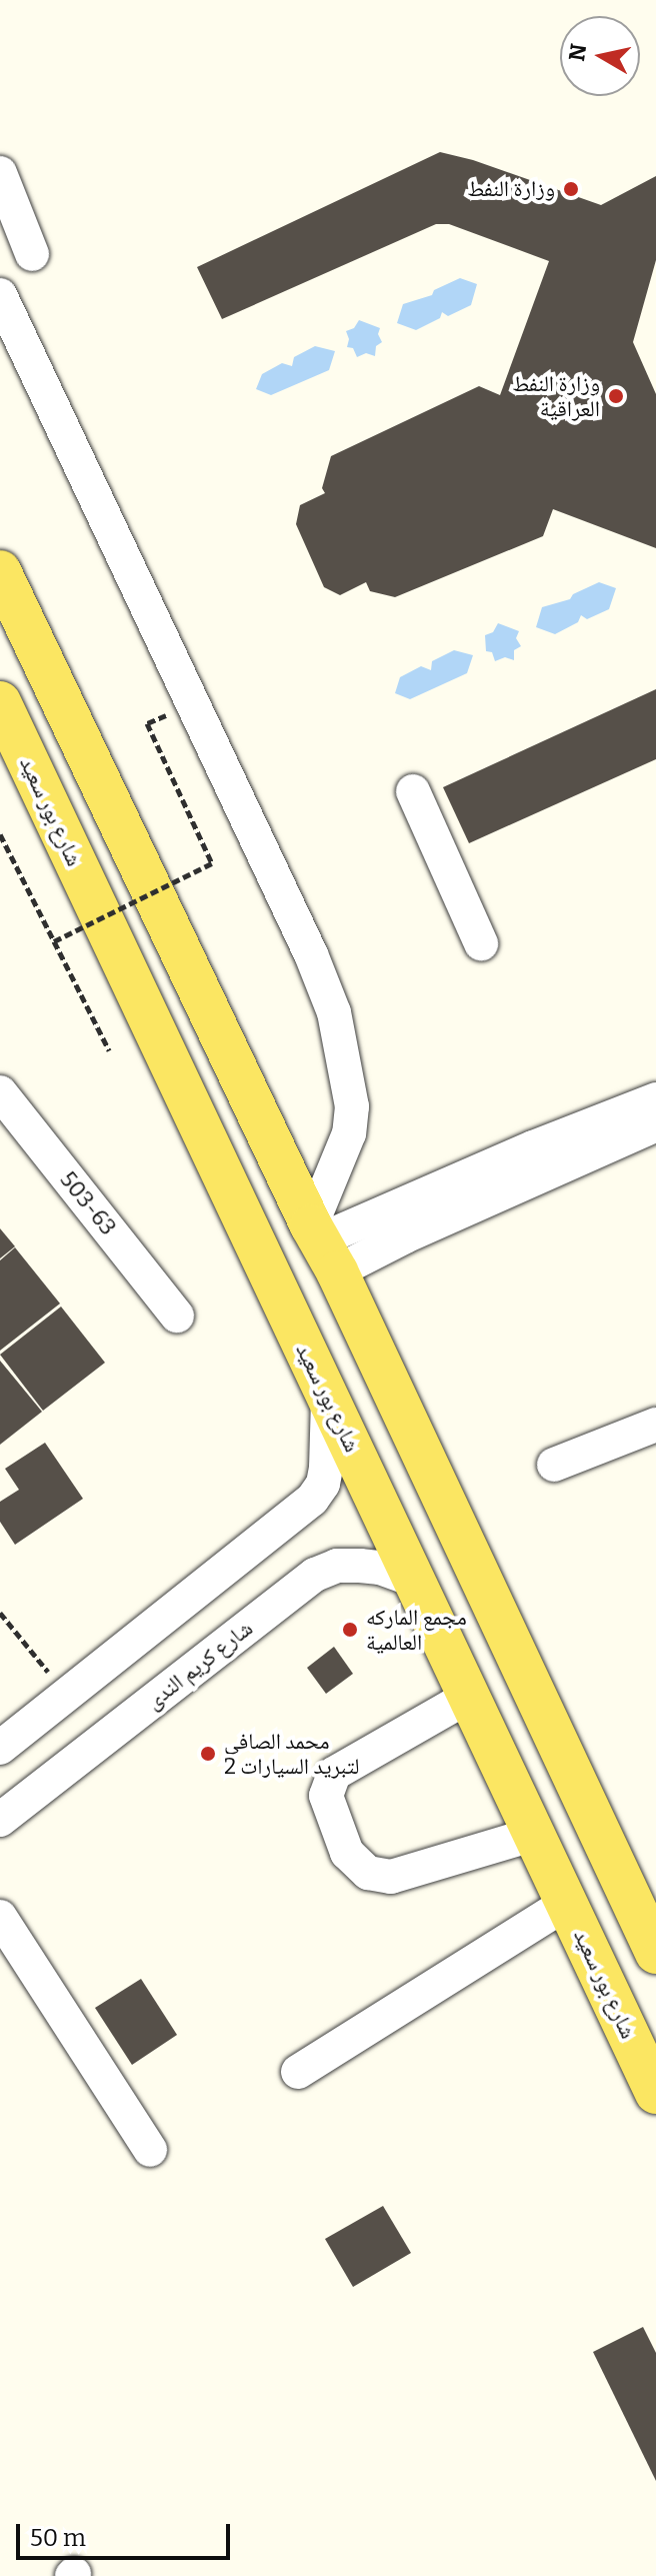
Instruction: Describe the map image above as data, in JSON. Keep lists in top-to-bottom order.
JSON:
{
  "streets": {
    "main road": ["شارع بور سعيد"],
    "street": ["503-63", "شارع كريم الندى"]
  },
  "crossings": [
    ["شارع بور سعيد", "شارع كريم الندى"]
  ],
  "places": [
    "وزارة النفط",
    "وزارة النفط العراقية",
    "مجمع الماركه العالمية",
    "محمد الصافي لتبريد السيارات 2"
  ],
  "scale_bar": "50 m",
  "north": "left"
}
